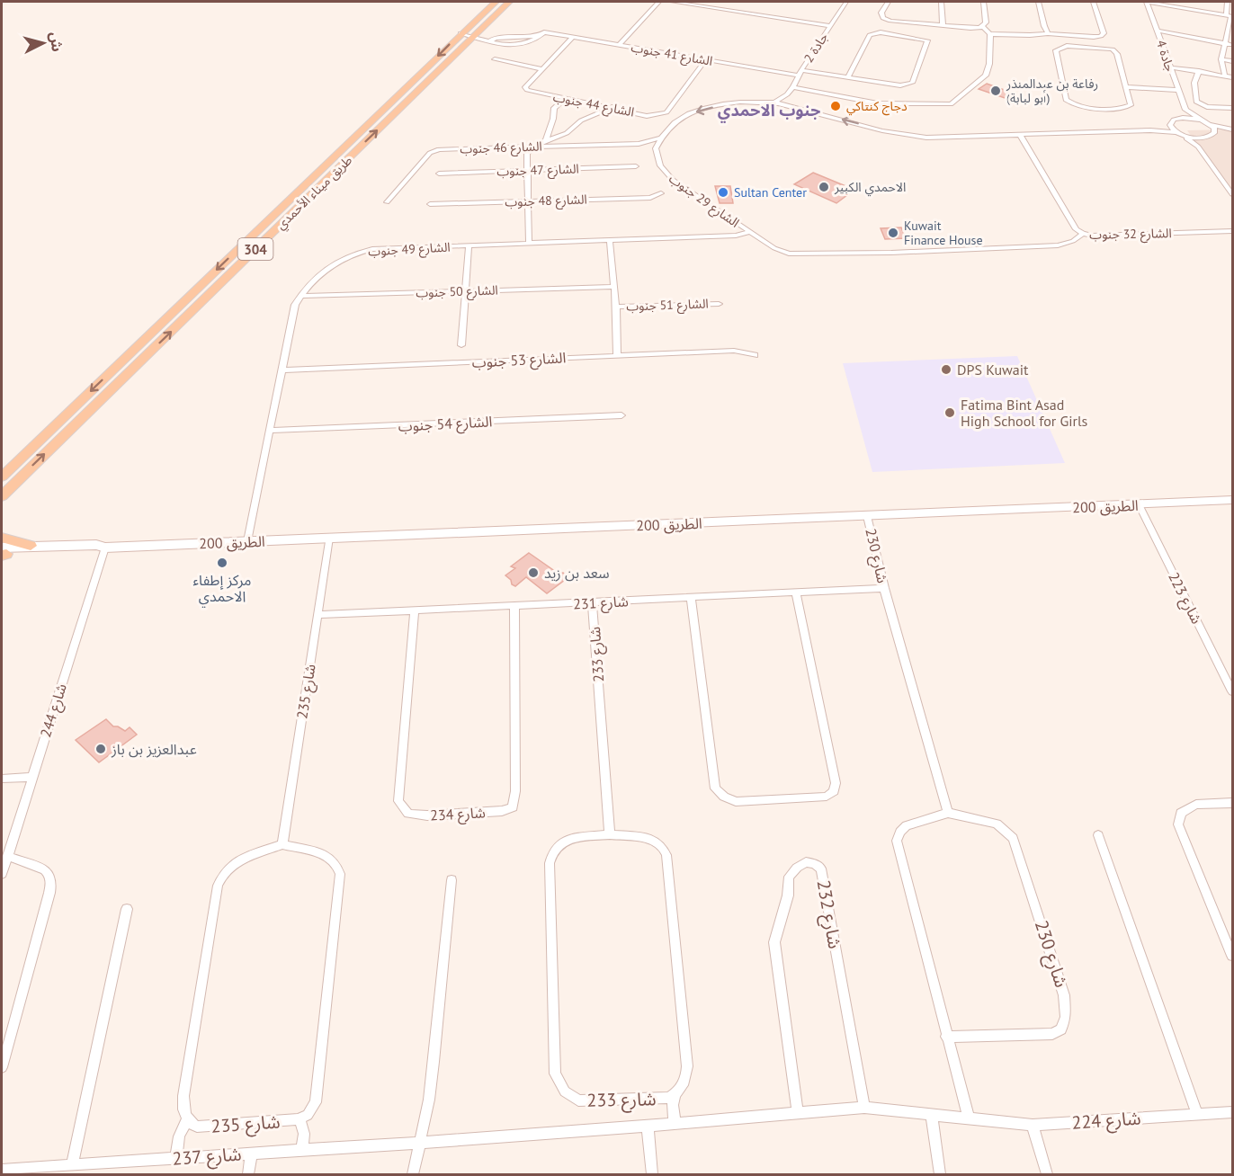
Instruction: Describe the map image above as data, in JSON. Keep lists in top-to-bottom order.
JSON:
{
  "streets": {
    "main road": ["طريق ميناء الأحمدي", "304", "الطريق 200"],
    "street": [
      "جادة 2",
      "الشارع 41 جنوب",
      "جادة 4",
      "الشارع 44 جنوب",
      "الشارع 46 جنوب",
      "الشارع 47 جنوب",
      "الشارع 48 جنوب",
      "الشارع 29 جنوب",
      "الشارع 32 جنوب",
      "الشارع 49 جنوب",
      "الشارع 50 جنوب",
      "الشارع 51 جنوب",
      "الشارع 53 جنوب",
      "الشارع 54 جنوب",
      "شارع 230",
      "شارع 223",
      "شارع 231",
      "شارع 233",
      "شارع 235",
      "شارع 244",
      "شارع 234",
      "شارع 232",
      "شارع 224",
      "شارع 237"
    ]
  },
  "crossings": [
    ["جادة 2", "الشارع 41 جنوب"],
    ["الشارع 41 جنوب", "الشارع 44 جنوب"],
    ["الشارع 41 جنوب", "طريق ميناء الأحمدي"],
    ["الشارع 46 جنوب", "الشارع 29 جنوب"],
    ["الشارع 29 جنوب", "الشارع 32 جنوب"],
    ["الشارع 29 جنوب", "الشارع 49 جنوب"],
    ["الشارع 49 جنوب", "الشارع 50 جنوب"],
    ["الشارع 49 جنوب", "الشارع 53 جنوب"],
    ["الشارع 49 جنوب", "الشارع 54 جنوب"],
    ["الشارع 49 جنوب", "الطريق 200"],
    ["الطريق 200", "شارع 230"],
    ["الطريق 200", "شارع 223"],
    ["الطريق 200", "شارع 235"],
    ["الطريق 200", "شارع 244"],
    ["شارع 230", "شارع 231"],
    ["شارع 230", "شارع 224"],
    ["شارع 231", "شارع 233"],
    ["شارع 231", "شارع 235"],
    ["شارع 231", "شارع 234"],
    ["شارع 232", "شارع 224"],
    ["شارع 224", "شارع 237"]
  ],
  "districts": ["جنوب الاحمدي"],
  "places": [
    "رفاعة بن عبدالمنذر (أبو لبابة)",
    "دجاج كنتاكي",
    "الاحمدي الكبير",
    "Sultan Center",
    "Kuwait Finance House",
    "DPS Kuwait",
    "Fatima Bint Asad High School for Girls",
    "مركز إطفاء الاحمدي",
    "سعد بن زيد",
    "عبدالعزيز بن باز"
  ],
  "north": "right"
}
